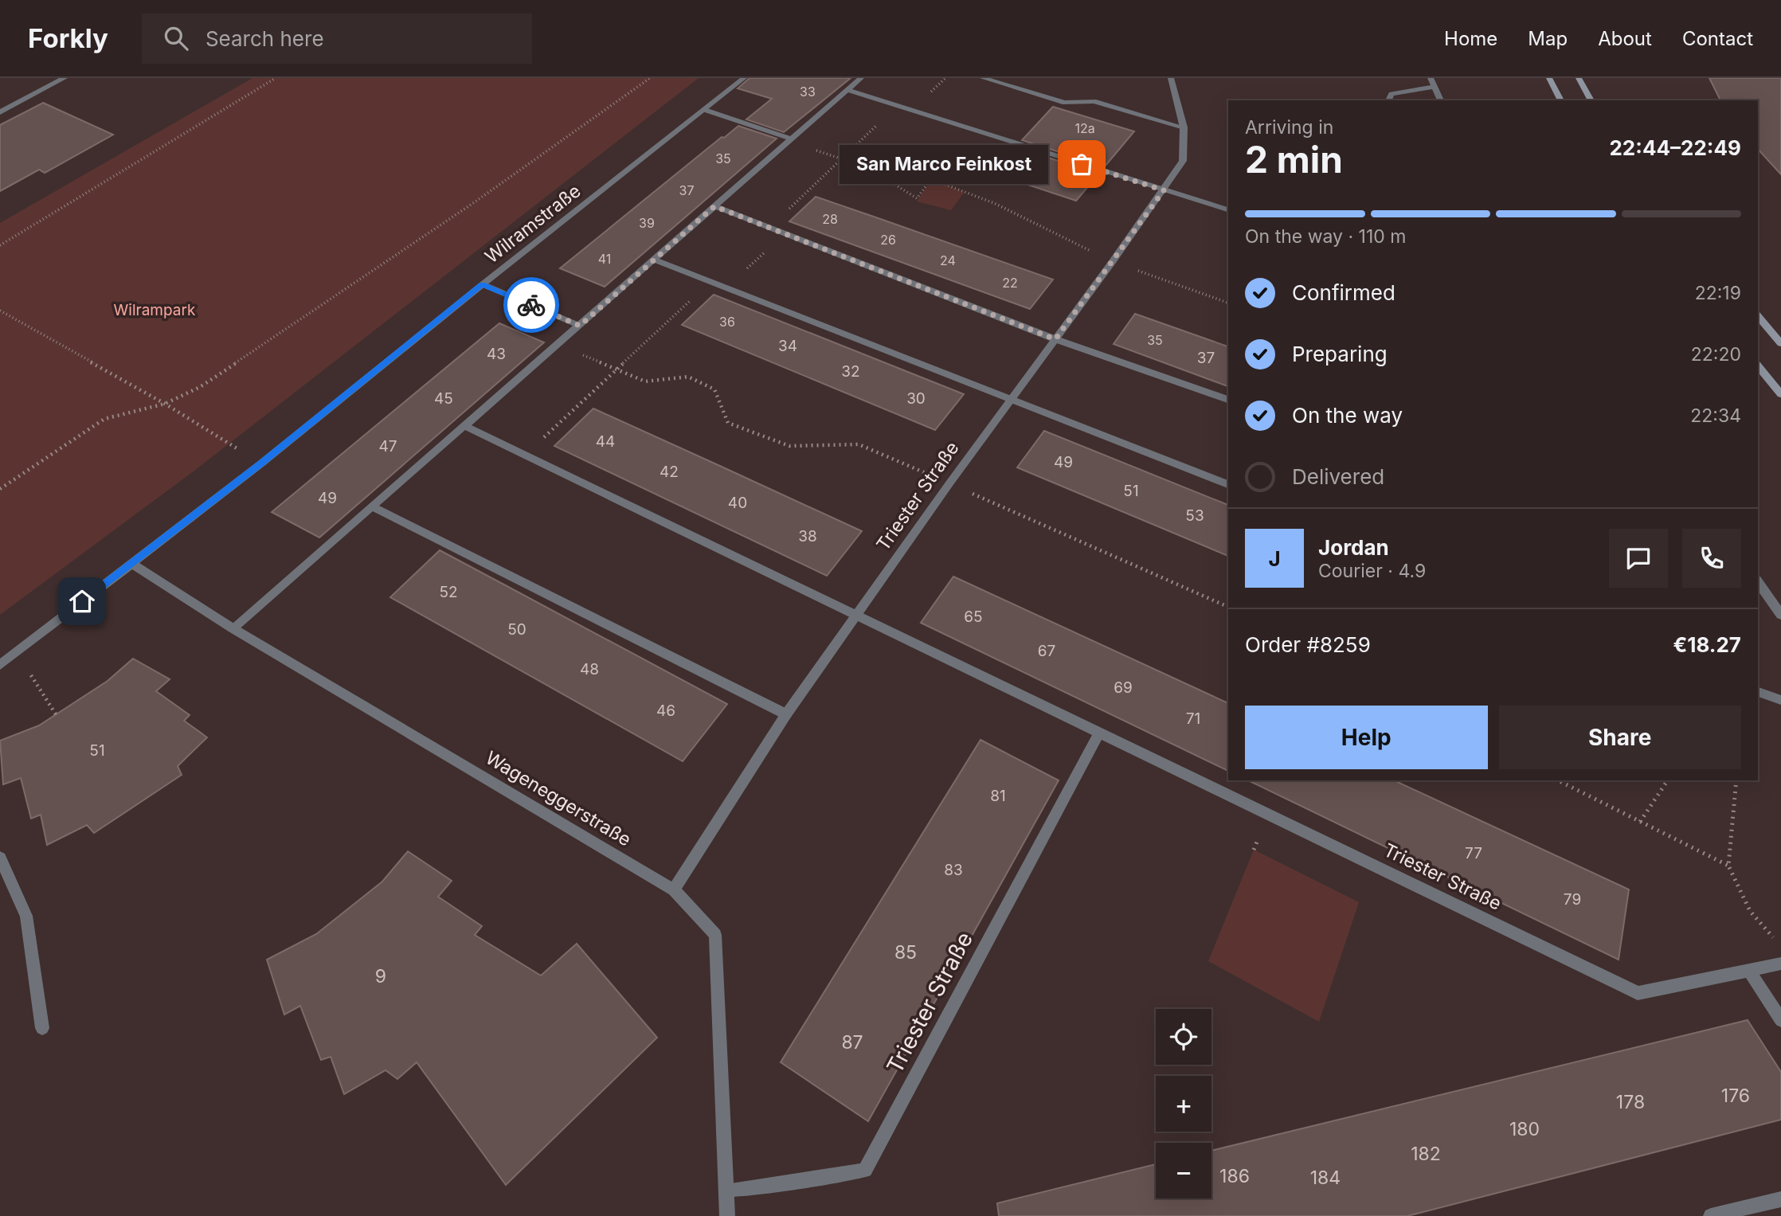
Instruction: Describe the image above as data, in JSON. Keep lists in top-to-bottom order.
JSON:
{
  "streets": {
    "street": ["Wilramstraße", "Triester Straße", "Wageneggerstraße"]
  },
  "crossings": [
    ["Wilramstraße", "Wageneggerstraße"],
    ["Triester Straße", "Wageneggerstraße"]
  ],
  "parks": ["Wilrampark"],
  "places": ["San Marco Feinkost"],
  "house_numbers": [
    "33",
    "12a",
    "35",
    "37",
    "28",
    "39",
    "26",
    "41",
    "24",
    "22",
    "36",
    "35",
    "34",
    "43",
    "37",
    "32",
    "45",
    "30",
    "44",
    "47",
    "49",
    "42",
    "51",
    "49",
    "40",
    "53",
    "38",
    "52",
    "65",
    "50",
    "67",
    "48",
    "69",
    "46",
    "71",
    "51",
    "81",
    "77",
    "83",
    "79",
    "85",
    "9",
    "87",
    "176",
    "178",
    "180",
    "182",
    "186",
    "184"
  ],
  "page": {
    "header": "Forkly",
    "search": "Search here",
    "nav": [
      "Home",
      "Map",
      "About",
      "Contact"
    ],
    "heading": ["2 min", "Arriving in", "22:44–22:49"],
    "panel": [
      "Jordan",
      "Courier · 4.9",
      "Order #8259",
      "€18.27"
    ],
    "bubble": "San Marco Feinkost",
    "bar": "On the way · 110 m",
    "list": [
      ["Confirmed", "22:19"],
      ["Preparing", "22:20"],
      ["On the way", "22:34"],
      "Delivered"
    ],
    "round": "J",
    "buttons": ["Help", "Share"],
    "map_buttons": ["+", "−"]
  }
}
